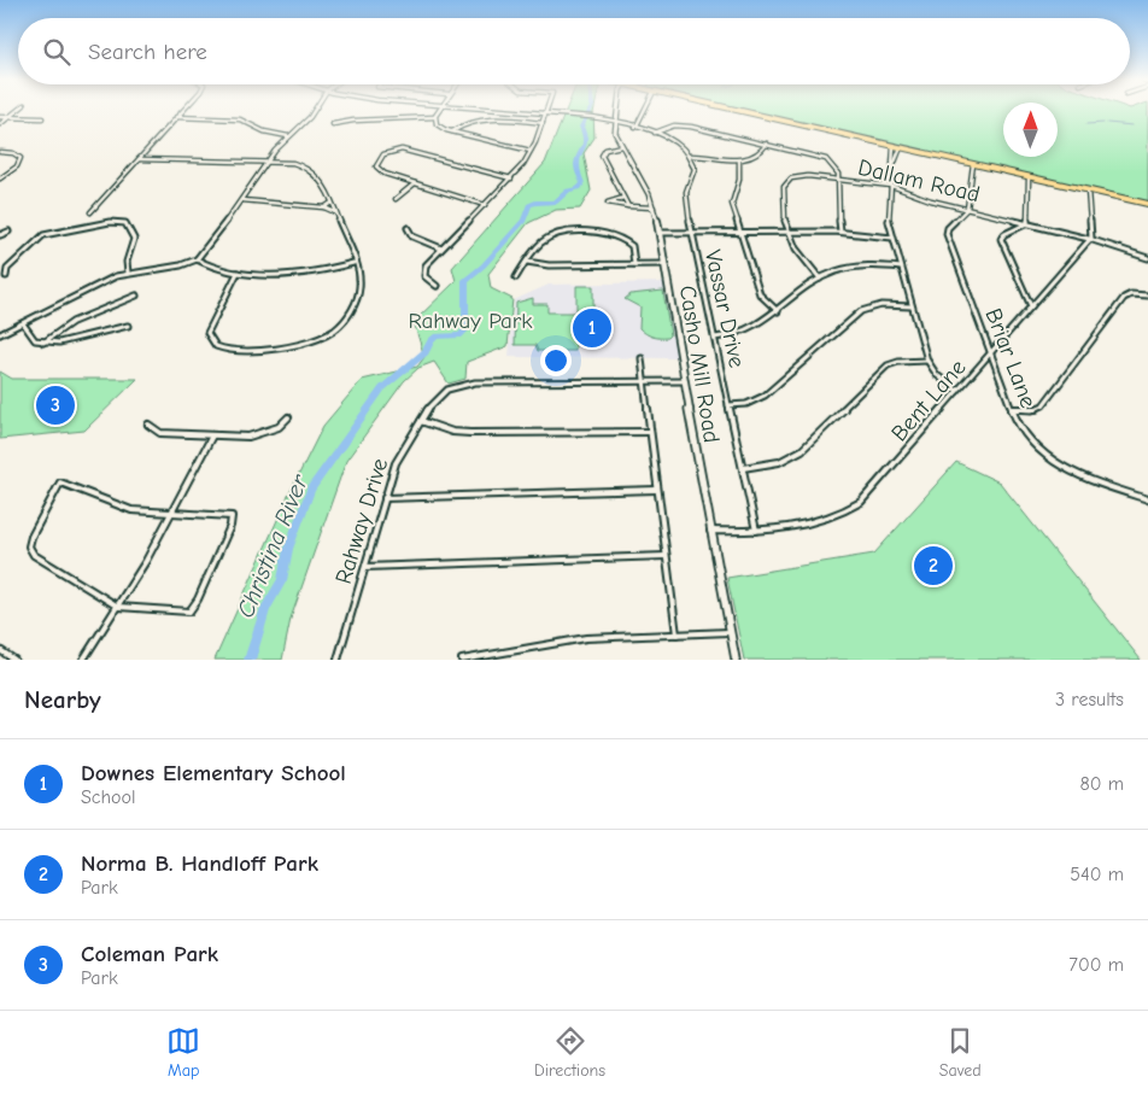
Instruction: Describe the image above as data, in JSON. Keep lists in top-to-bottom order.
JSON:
{
  "streets": {
    "street": [
      "Dallam Road",
      "Vassar Drive",
      "Briar Lane",
      "Casho Mill Road",
      "Bent Lane",
      "Rahway Drive"
    ]
  },
  "crossings": [
    ["Dallam Road", "Briar Lane"],
    ["Dallam Road", "Bent Lane"],
    ["Vassar Drive", "Bent Lane"],
    ["Briar Lane", "Bent Lane"],
    ["Casho Mill Road", "Bent Lane"],
    ["Casho Mill Road", "Rahway Drive"]
  ],
  "water": ["Christina River"],
  "parks": ["Rahway Park"],
  "north": "top",
  "page": {
    "search": "Search here",
    "pins": ["1", "3", "2"],
    "heading": ["Nearby", "3 results"],
    "list": [
      {
        "mark": "1",
        "name": "Downes Elementary School",
        "note": "School",
        "value": "80 m"
      },
      {
        "mark": "2",
        "name": "Norma B. Handloff Park",
        "note": "Park",
        "value": "540 m"
      },
      {
        "mark": "3",
        "name": "Coleman Park",
        "note": "Park",
        "value": "700 m"
      }
    ],
    "nav": ["Map", "Directions", "Saved"]
  }
}
